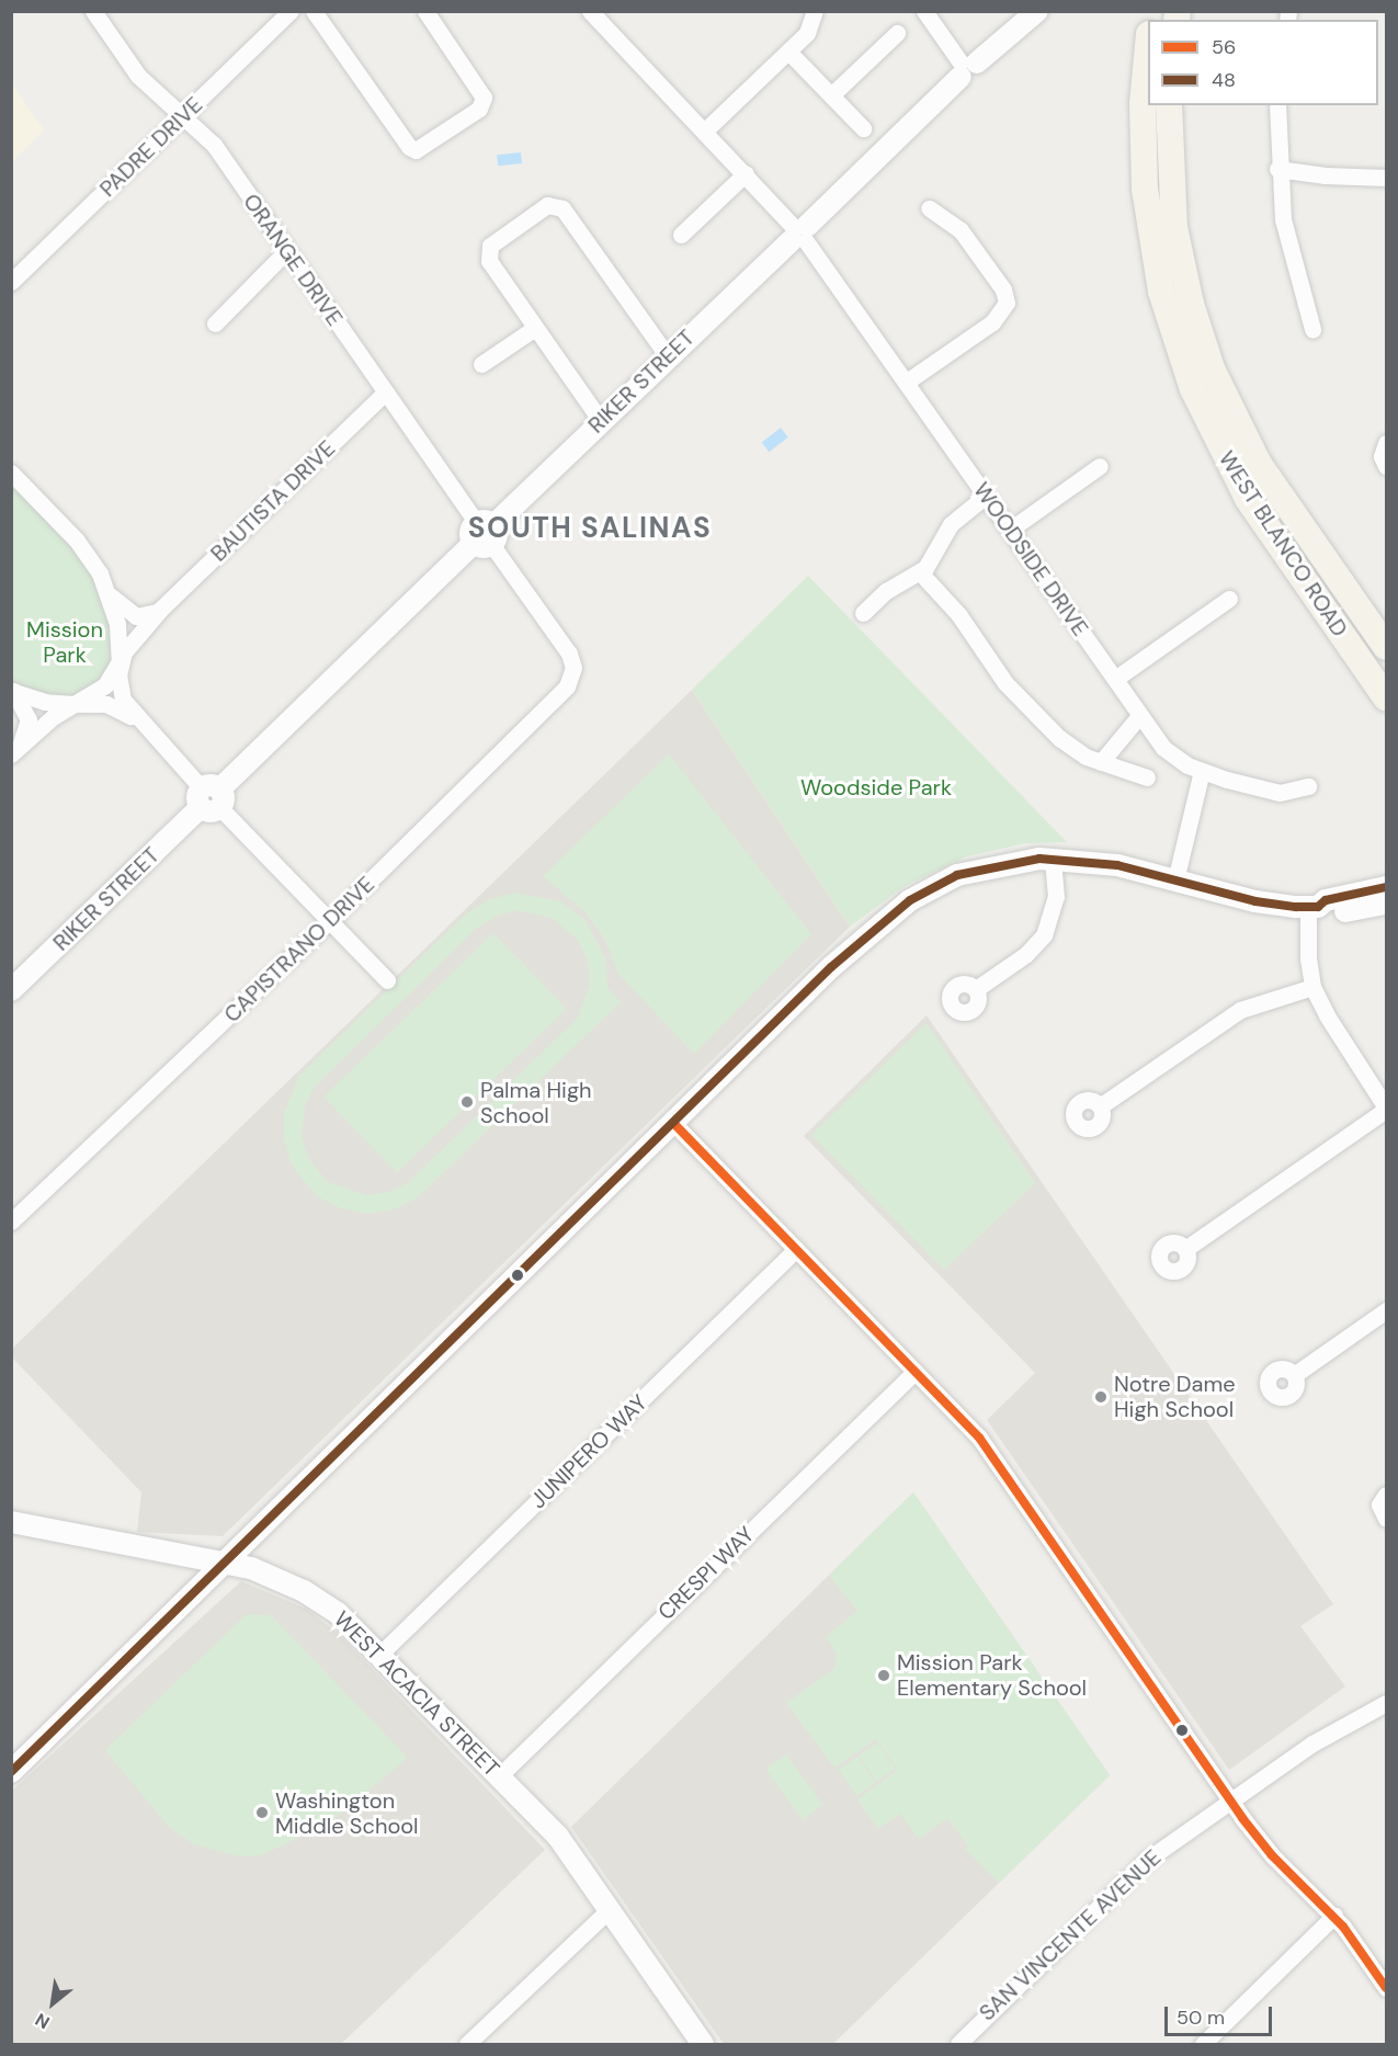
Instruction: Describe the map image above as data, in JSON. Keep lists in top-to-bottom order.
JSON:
{
  "streets": {
    "main road": ["WEST BLANCO ROAD"],
    "street": [
      "PADRE DRIVE",
      "ORANGE DRIVE",
      "RIKER STREET",
      "BAUTISTA DRIVE",
      "WOODSIDE DRIVE",
      "CAPISTRANO DRIVE",
      "JUNIPERO WAY",
      "CRESPI WAY",
      "WEST ACACIA STREET",
      "SAN VINCENTE AVENUE"
    ]
  },
  "crossings": [
    ["PADRE DRIVE", "ORANGE DRIVE"],
    ["ORANGE DRIVE", "RIKER STREET"],
    ["ORANGE DRIVE", "BAUTISTA DRIVE"],
    ["ORANGE DRIVE", "CAPISTRANO DRIVE"],
    ["RIKER STREET", "WOODSIDE DRIVE"],
    ["JUNIPERO WAY", "WEST ACACIA STREET"],
    ["CRESPI WAY", "WEST ACACIA STREET"]
  ],
  "districts": ["SOUTH SALINAS"],
  "parks": ["Mission Park", "Woodside Park"],
  "places": [
    "Palma High School",
    "Notre Dame High School",
    "Mission Park Elementary School",
    "Washington Middle School"
  ],
  "lines": ["transit line 48", "transit line 56"],
  "legend": ["56", "48"],
  "scale_bar": "50 m",
  "north": "bottom left"
}
